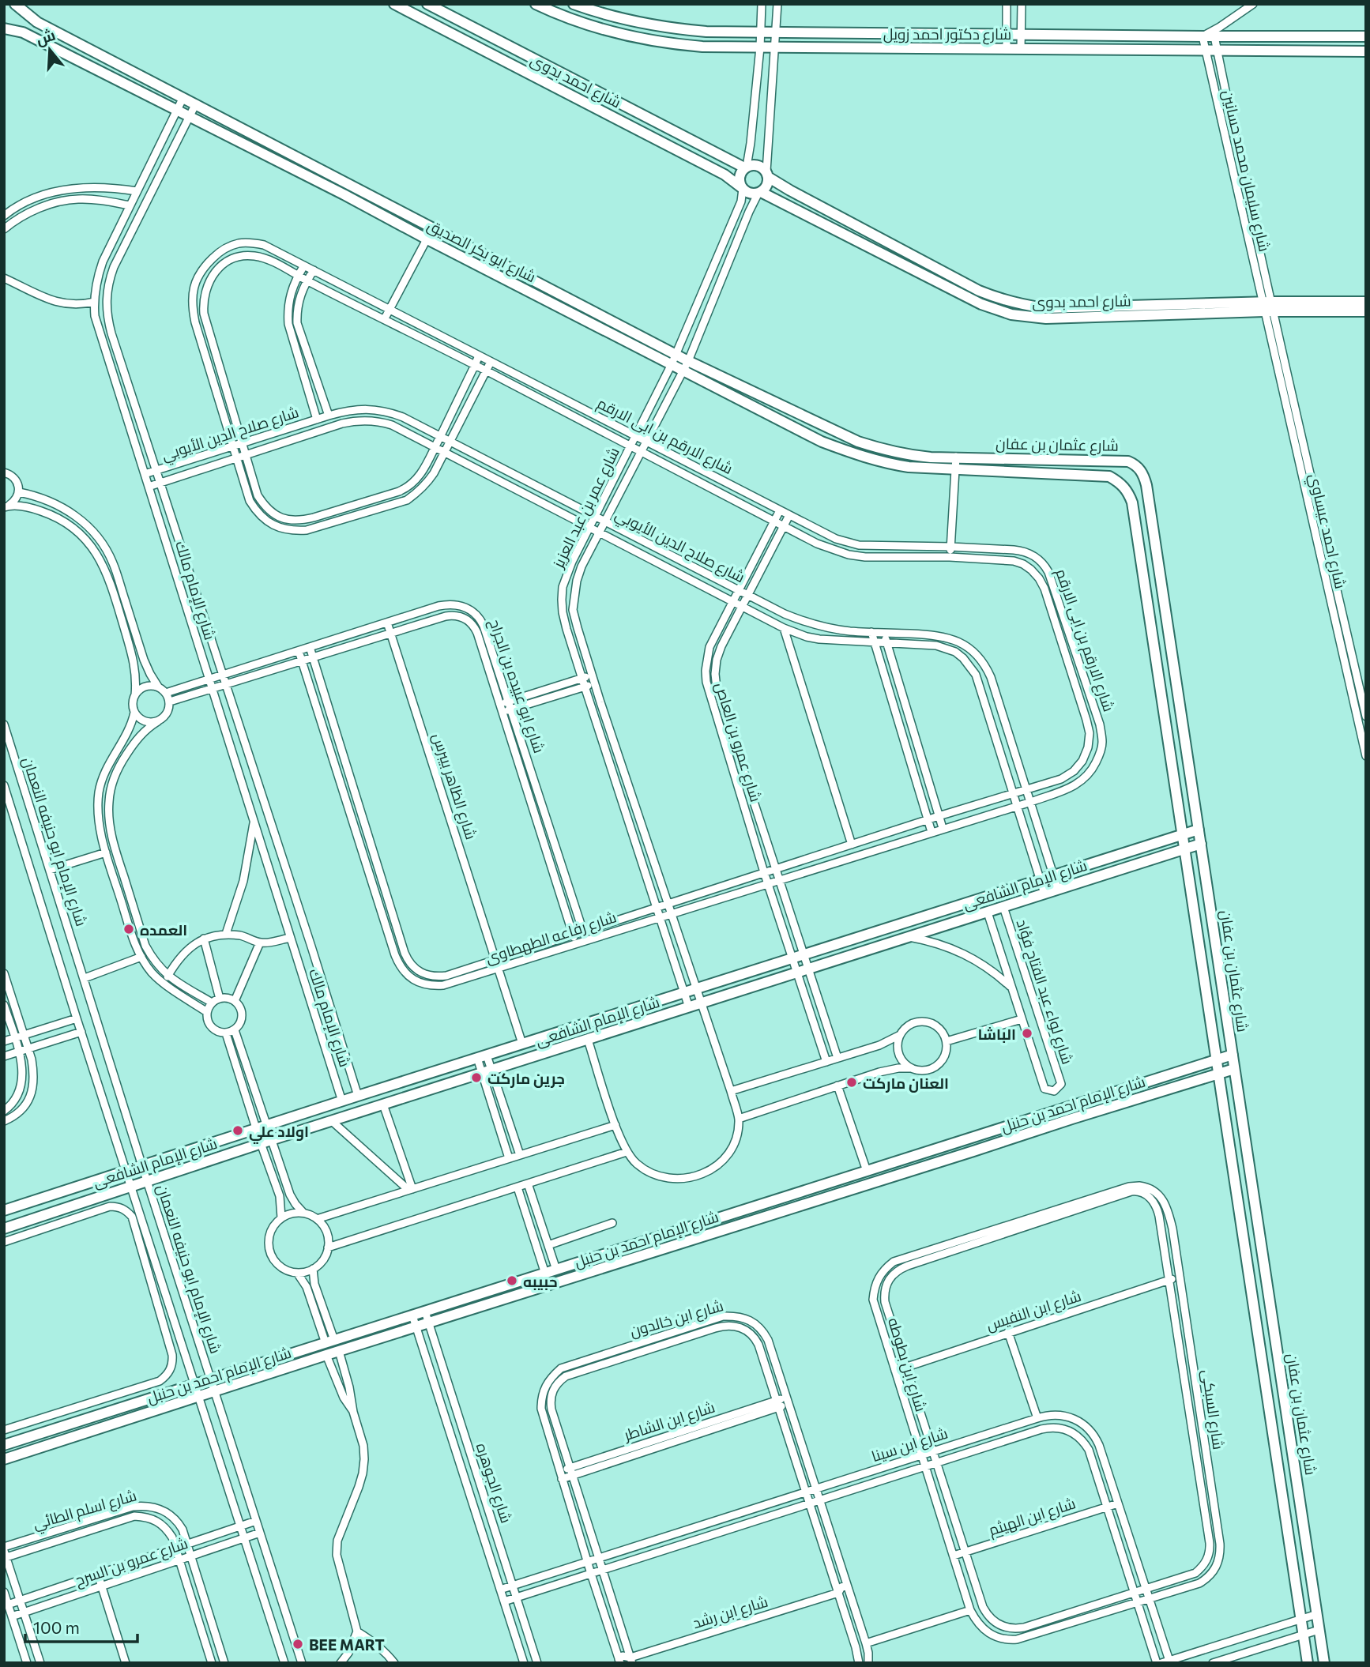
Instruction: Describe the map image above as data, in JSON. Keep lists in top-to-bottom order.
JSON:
{
  "streets": {
    "street": [
      "شارع دكتور احمد زويل",
      "شارع احمد بدوى",
      "شارع سليمان محمد حسانين",
      "شارع ابو بكر الصديق",
      "شارع صلاح الدين الأيوبي",
      "شارع الارقم بن ابى الارقم",
      "شارع عثمان بن عفان",
      "شارع عمر بن عبد العزيز",
      "شارع احمد عيساوي",
      "شارع الإمام مالك",
      "شارع ابو عبيده بن الجراح",
      "شارع عمرو بن العاص",
      "شارع الظاهر بيبرس",
      "شارع الإمام ابو حنيفه النعمان",
      "شارع الإمام الشافعى",
      "شارع رفاعه الطهطاوى",
      "شارع لواء عبد الفتاح فؤاد",
      "شارع الإمام احمد بن حنبل",
      "شارع ابن النفيس",
      "شارع ابن خالدون",
      "شارع ابن بطوطه",
      "شارع السبكى",
      "شارع ابن الشاطر",
      "شارع ابن سينا",
      "شارع الجوهره",
      "شارع اسلم الطائي",
      "شارع ابن الهيثم",
      "شارع عمرو بن السرح",
      "شارع ابن رشد"
    ]
  },
  "crossings": [
    ["شارع دكتور احمد زويل", "شارع سليمان محمد حسانين"],
    ["شارع احمد بدوى", "شارع سليمان محمد حسانين"],
    ["شارع احمد بدوى", "شارع عمر بن عبد العزيز"],
    ["شارع احمد بدوى", "شارع احمد عيساوي"],
    ["شارع سليمان محمد حسانين", "شارع احمد عيساوي"],
    ["شارع ابو بكر الصديق", "شارع عثمان بن عفان"],
    ["شارع ابو بكر الصديق", "شارع عمر بن عبد العزيز"],
    ["شارع ابو بكر الصديق", "شارع الإمام مالك"],
    ["شارع صلاح الدين الأيوبي", "شارع الارقم بن ابى الارقم"],
    ["شارع صلاح الدين الأيوبي", "شارع عمر بن عبد العزيز"],
    ["شارع صلاح الدين الأيوبي", "شارع الإمام مالك"],
    ["شارع صلاح الدين الأيوبي", "شارع عمرو بن العاص"],
    ["شارع صلاح الدين الأيوبي", "شارع الإمام الشافعى"],
    ["شارع صلاح الدين الأيوبي", "شارع رفاعه الطهطاوى"],
    ["شارع الارقم بن ابى الارقم", "شارع عمر بن عبد العزيز"],
    ["شارع الارقم بن ابى الارقم", "شارع عمرو بن العاص"],
    ["شارع الارقم بن ابى الارقم", "شارع رفاعه الطهطاوى"],
    ["شارع عثمان بن عفان", "شارع الإمام الشافعى"],
    ["شارع عثمان بن عفان", "شارع الإمام احمد بن حنبل"],
    ["شارع عمر بن عبد العزيز", "شارع الإمام الشافعى"],
    ["شارع عمر بن عبد العزيز", "شارع رفاعه الطهطاوى"],
    ["شارع الإمام مالك", "شارع ابو عبيده بن الجراح"],
    ["شارع الإمام مالك", "شارع الإمام الشافعى"],
    ["شارع ابو عبيده بن الجراح", "شارع الظاهر بيبرس"],
    ["شارع ابو عبيده بن الجراح", "شارع رفاعه الطهطاوى"],
    ["شارع عمرو بن العاص", "شارع الإمام الشافعى"],
    ["شارع عمرو بن العاص", "شارع رفاعه الطهطاوى"],
    ["شارع الظاهر بيبرس", "شارع الإمام الشافعى"],
    ["شارع الظاهر بيبرس", "شارع رفاعه الطهطاوى"],
    ["شارع الإمام ابو حنيفه النعمان", "شارع الإمام الشافعى"],
    ["شارع الإمام ابو حنيفه النعمان", "شارع الإمام احمد بن حنبل"],
    ["شارع الإمام ابو حنيفه النعمان", "شارع عمرو بن السرح"],
    ["شارع الإمام الشافعى", "شارع لواء عبد الفتاح فؤاد"],
    ["شارع الإمام احمد بن حنبل", "شارع الجوهره"],
    ["شارع ابن النفيس", "شارع ابن بطوطه"],
    ["شارع ابن النفيس", "شارع السبكى"],
    ["شارع ابن خالدون", "شارع ابن الشاطر"],
    ["شارع ابن خالدون", "شارع ابن سينا"],
    ["شارع ابن خالدون", "شارع ابن رشد"],
    ["شارع ابن بطوطه", "شارع السبكى"],
    ["شارع ابن بطوطه", "شارع ابن سينا"],
    ["شارع ابن بطوطه", "شارع ابن الهيثم"],
    ["شارع السبكى", "شارع ابن سينا"],
    ["شارع ابن سينا", "شارع الجوهره"],
    ["شارع ابن سينا", "شارع ابن الهيثم"],
    ["شارع اسلم الطائي", "شارع عمرو بن السرح"]
  ],
  "places": [
    "العمده",
    "الباشا",
    "جرين ماركت",
    "العنان ماركت",
    "اولاد علي",
    "حبيبه",
    "BEE MART"
  ],
  "scale_bar": "100 m",
  "north": "top"
}
